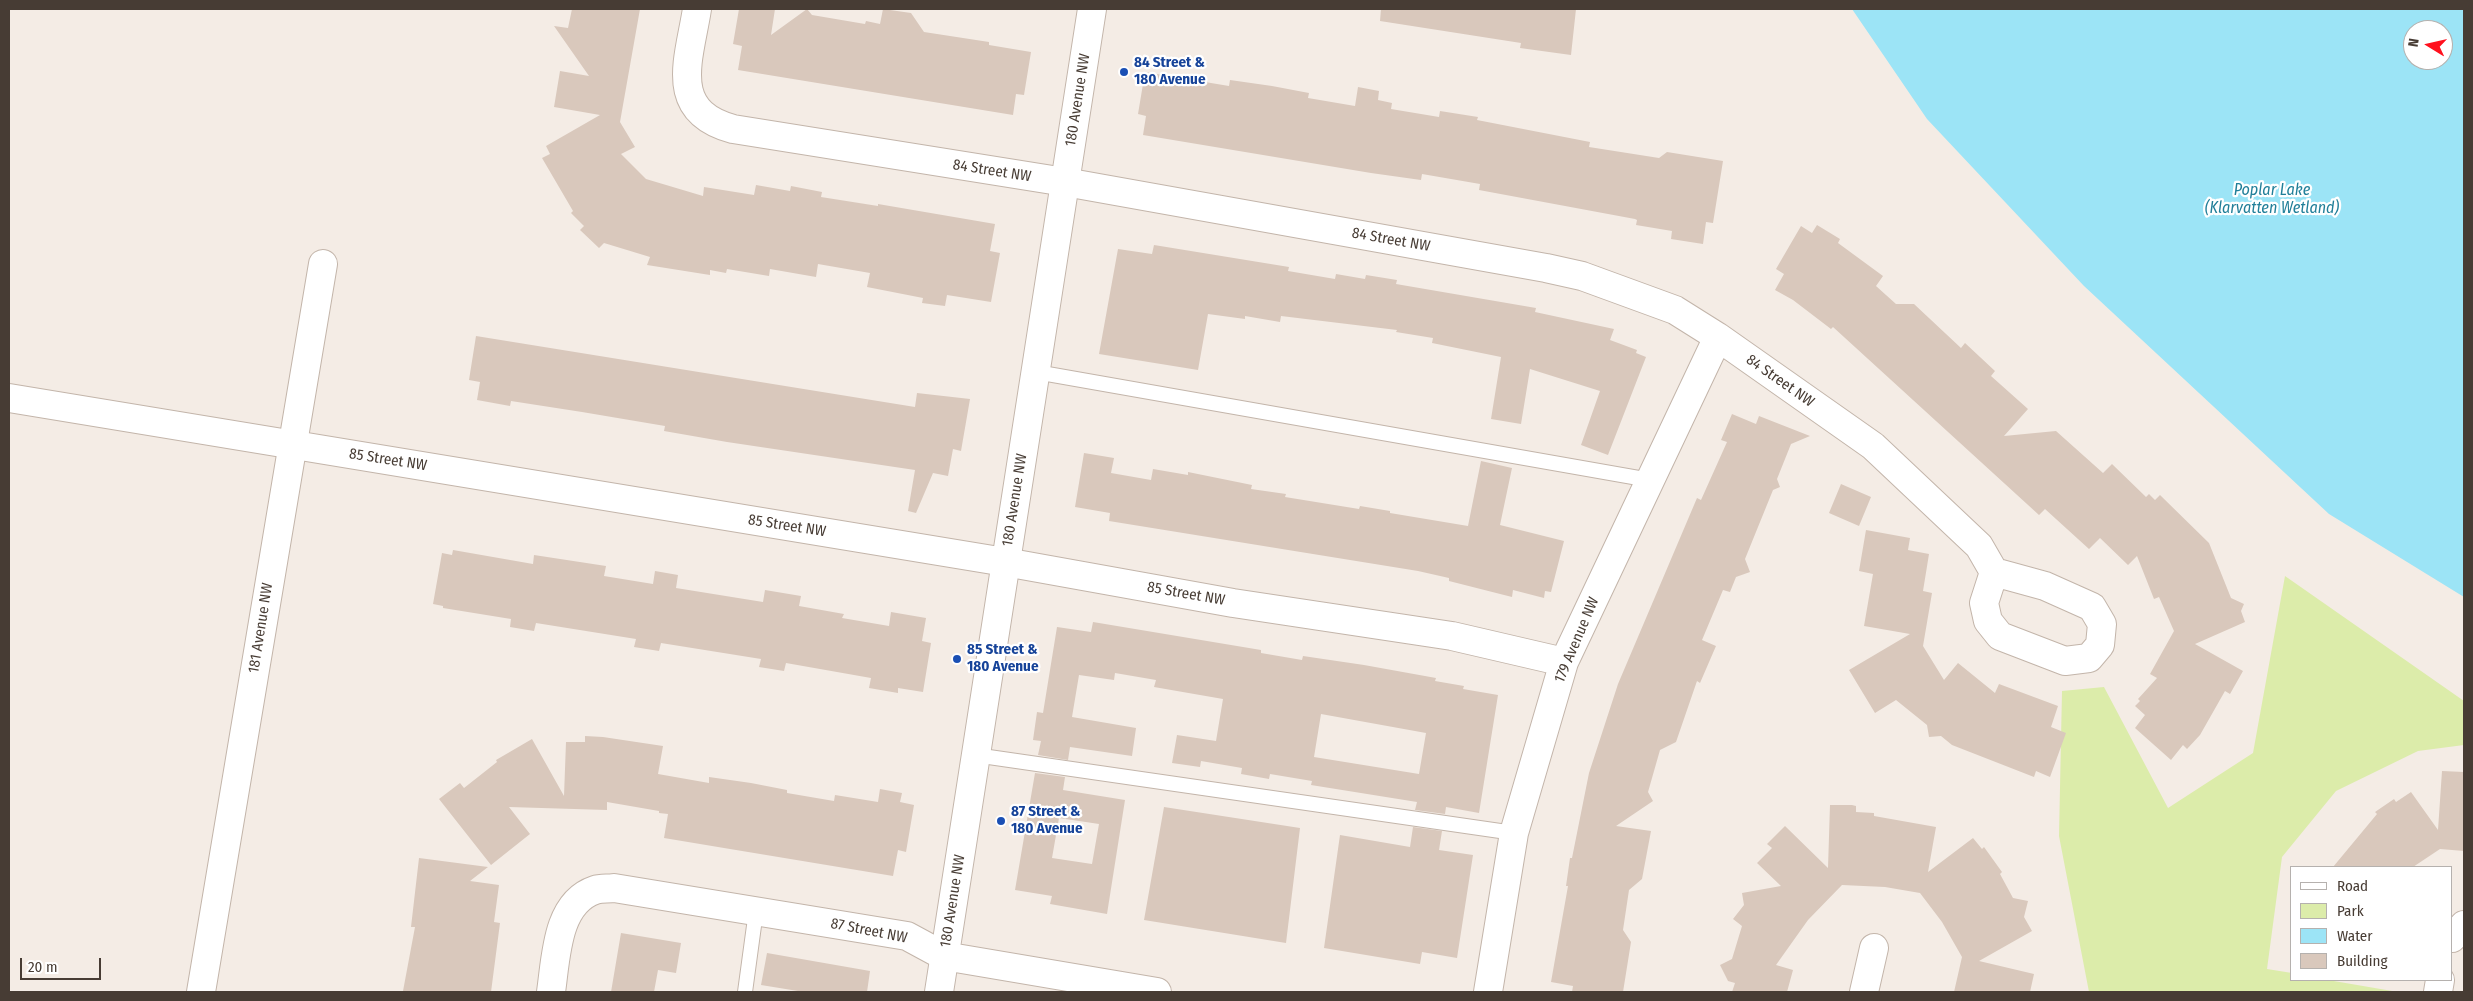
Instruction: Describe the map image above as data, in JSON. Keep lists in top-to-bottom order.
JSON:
{
  "streets": {
    "street": [
      "180 Avenue NW",
      "84 Street NW",
      "85 Street NW",
      "181 Avenue NW",
      "179 Avenue NW",
      "87 Street NW"
    ]
  },
  "crossings": [
    ["180 Avenue NW", "84 Street NW"],
    ["180 Avenue NW", "85 Street NW"],
    ["180 Avenue NW", "87 Street NW"],
    ["84 Street NW", "179 Avenue NW"],
    ["85 Street NW", "181 Avenue NW"],
    ["85 Street NW", "179 Avenue NW"]
  ],
  "water": ["Poplar Lake (Klarvatten Wetland)"],
  "places": ["84 Street & 180 Avenue", "85 Street & 180 Avenue", "87 Street & 180 Avenue"],
  "legend": [
    "Road",
    "Park",
    "Water",
    "Building"
  ],
  "scale_bar": "20 m",
  "north": "left"
}
